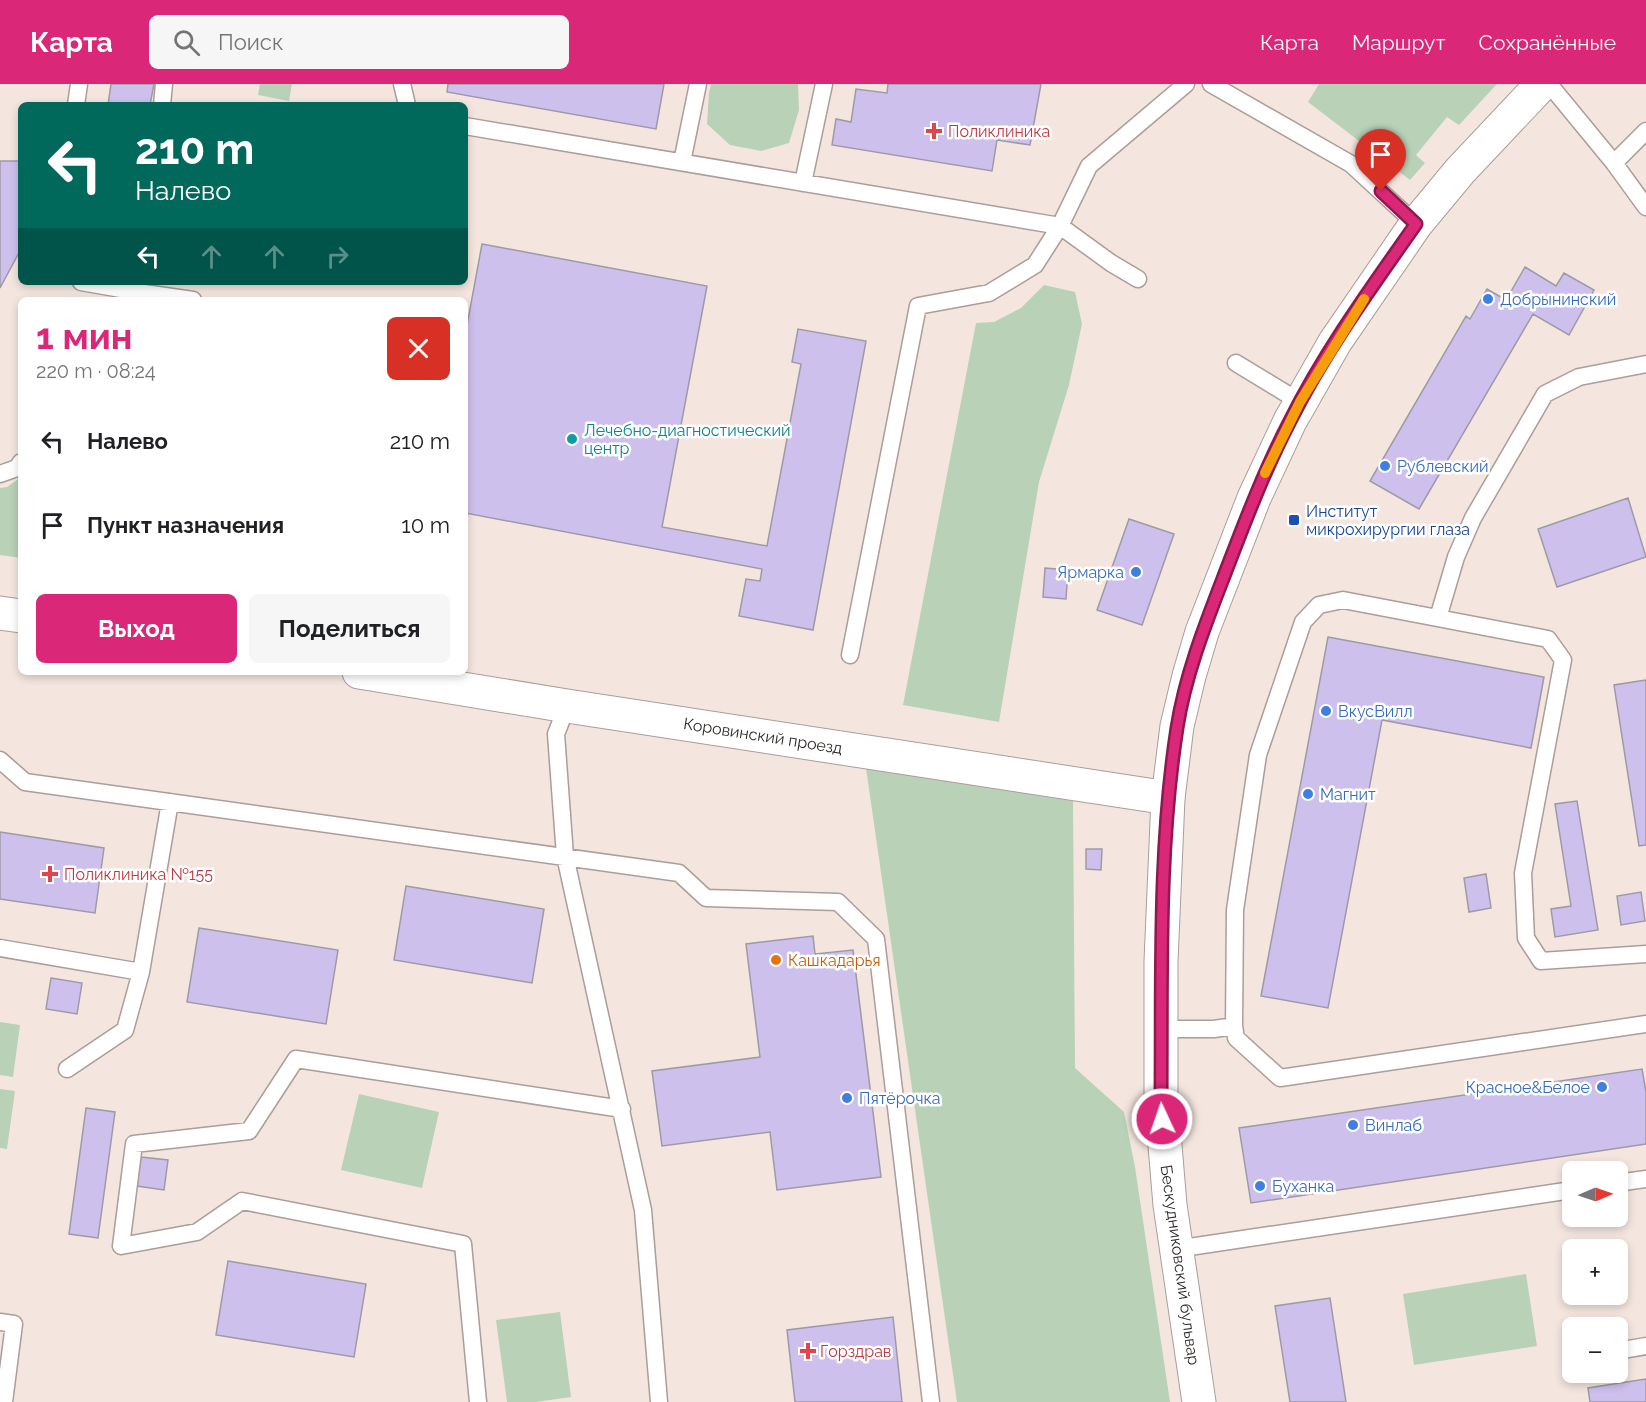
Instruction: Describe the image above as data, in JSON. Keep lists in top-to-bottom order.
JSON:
{
  "streets": {
    "street": ["Коровинский проезд", "Бескудниковский бульвар"]
  },
  "crossings": [
    ["Коровинский проезд", "Бескудниковский бульвар"]
  ],
  "places": {
    "health": ["Поликлиника", "Поликлиника №155", "Горздрав"],
    "other": [
      "Добрынинский",
      "Лечебно-диагностический центр",
      "Рублевский",
      "Ярмарка",
      "ВкусВилл",
      "Магнит",
      "Кашкадарья",
      "Красное&Белое",
      "Пятёрочка",
      "Винлаб",
      "Буханка"
    ],
    "transit": ["Институт микрохирургии глаза"]
  },
  "north": "right",
  "page": {
    "header": "Карта",
    "search": "Поиск",
    "nav": ["Карта", "Маршрут", "Сохранённые"],
    "turn": ["210 m", "Налево"],
    "heading": ["1 мин", "220 m · 08:24"],
    "list": [
      {
        "name": "Налево",
        "value": "210 m"
      },
      {
        "name": "Пункт назначения",
        "value": "10 m"
      }
    ],
    "buttons": ["Выход", "Поделиться"],
    "map_buttons": ["+", "−"]
  }
}
